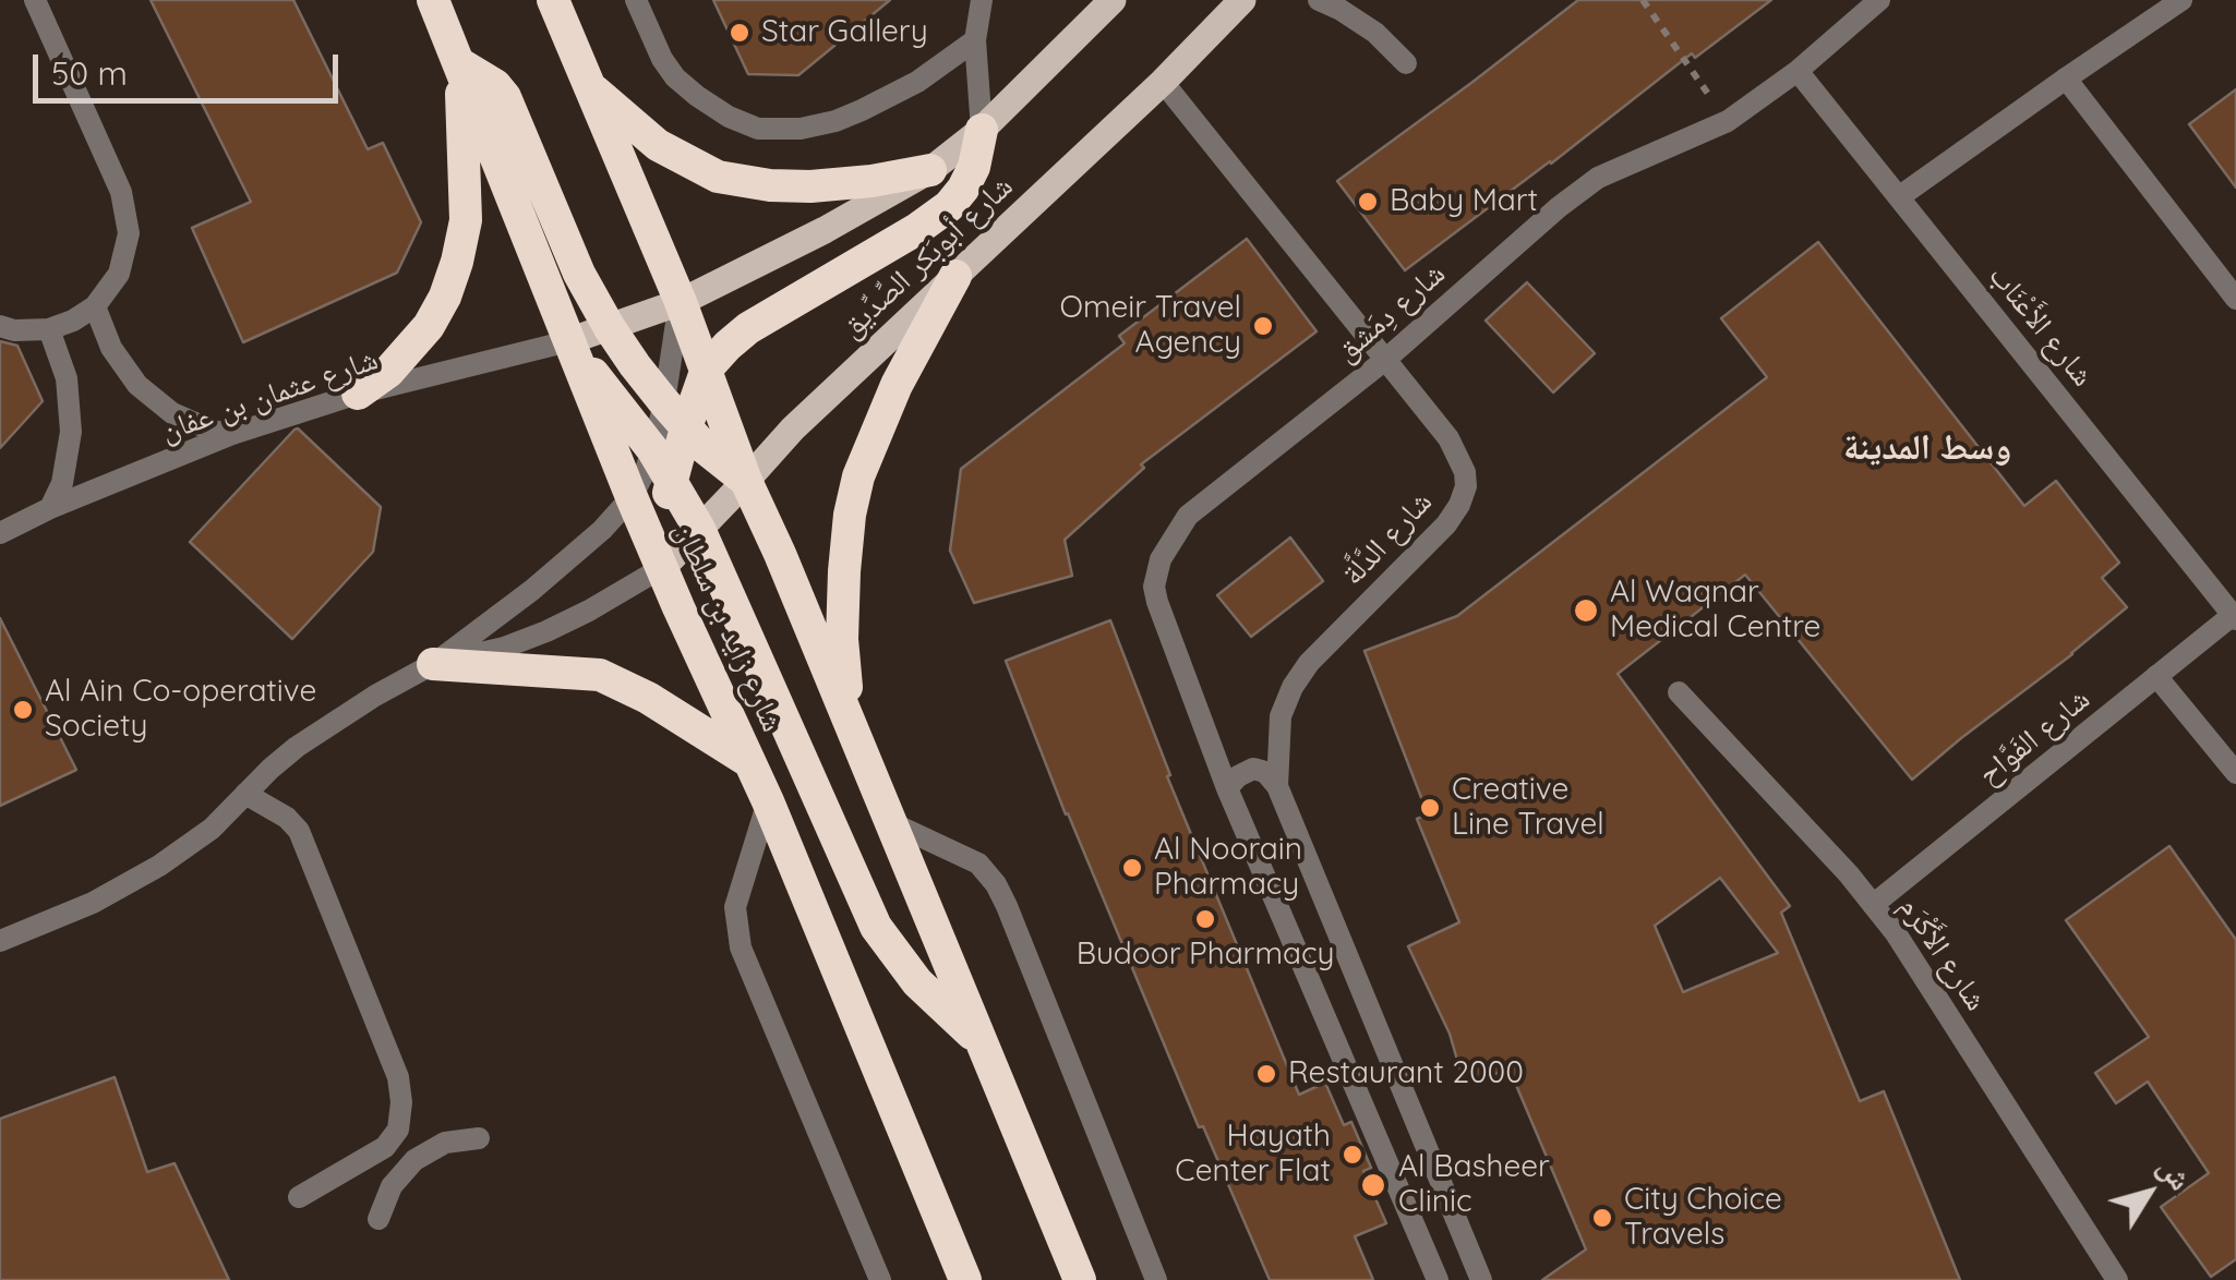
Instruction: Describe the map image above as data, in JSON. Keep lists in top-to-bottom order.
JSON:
{
  "streets": {
    "highway": ["شارع زايد بن سلطان"],
    "main road": ["شارع أبوبَكر الصِّدِّيق"],
    "street": [
      "شارع دِمَشق",
      "شارع الأَعْنَاب",
      "شارع عثمان بن عفان",
      "شارع الدَّلَّة",
      "شارع الفَوَّاح",
      "شارع الأَكْرَم"
    ]
  },
  "crossings": [
    ["شارع أبوبَكر الصِّدِّيق", "شارع عثمان بن عفان"],
    ["شارع أبوبَكر الصِّدِّيق", "شارع الدَّلَّة"],
    ["شارع أبوبَكر الصِّدِّيق", "شارع زايد بن سلطان"],
    ["شارع دِمَشق", "شارع الأَعْنَاب"],
    ["شارع دِمَشق", "شارع الدَّلَّة"],
    ["شارع الأَعْنَاب", "شارع الفَوَّاح"],
    ["شارع عثمان بن عفان", "شارع زايد بن سلطان"],
    ["شارع الفَوَّاح", "شارع الأَكْرَم"]
  ],
  "districts": ["وسط المدينة"],
  "places": [
    "Star Gallery",
    "Baby Mart",
    "Omeir Travel Agency",
    "Al Waqnar Medical Centre",
    "Al Ain Co-operative Society",
    "Creative Line Travel",
    "Al Noorain Pharmacy",
    "Budoor Pharmacy",
    "Restaurant 2000",
    "Hayath Center Flat",
    "Al Basheer Clinic",
    "City Choice Travels"
  ],
  "scale_bar": "50 m",
  "north": "top right"
}
